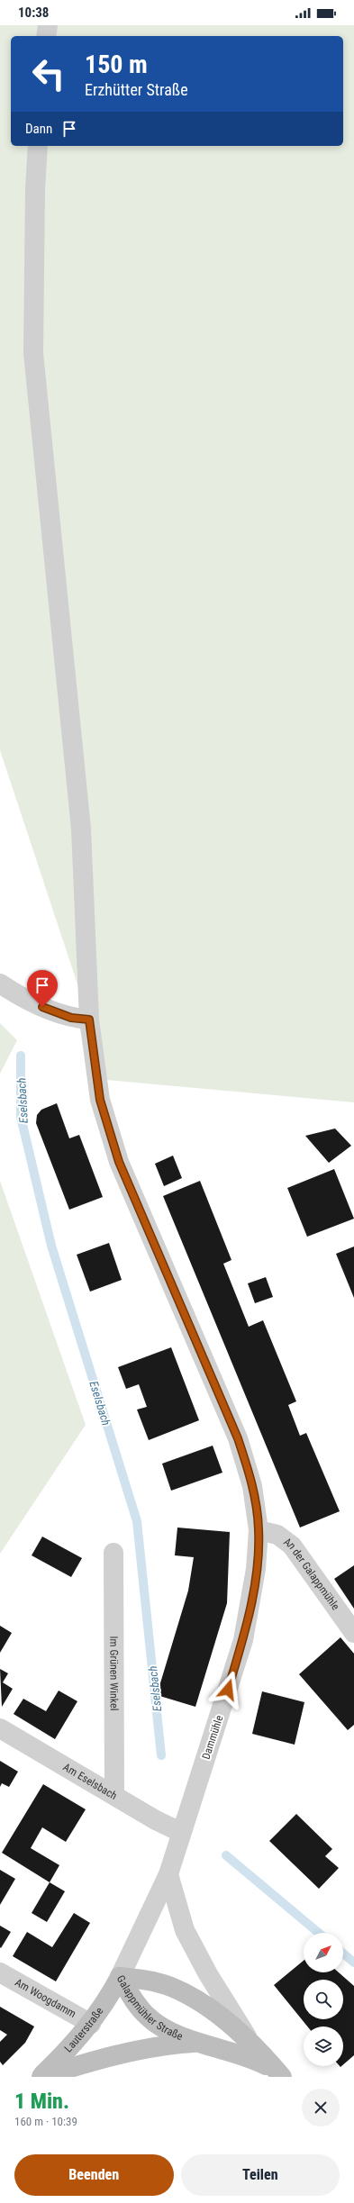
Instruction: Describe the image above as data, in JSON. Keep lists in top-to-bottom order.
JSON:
{
  "streets": {
    "main road": ["Galappmühler Straße", "Lauterstraße"],
    "street": [
      "An der Galappmühle",
      "Im Grünen Winkel",
      "Dammühle",
      "Am Eselsbach",
      "Am Woogdamm"
    ]
  },
  "crossings": [
    ["An der Galappmühle", "Dammühle"],
    ["Im Grünen Winkel", "Am Eselsbach"],
    ["Dammühle", "Am Eselsbach"],
    ["Dammühle", "Galappmühler Straße"],
    ["Dammühle", "Lauterstraße"],
    ["Am Woogdamm", "Lauterstraße"],
    ["Galappmühler Straße", "Lauterstraße"]
  ],
  "water": ["Eselsbach"],
  "north": "top right",
  "page": {
    "status": "10:38",
    "turn": ["150 m", "Erzhütter Straße"],
    "then": "Dann",
    "heading": ["1 Min.", "160 m · 10:39"],
    "buttons": ["Beenden", "Teilen"]
  }
}
